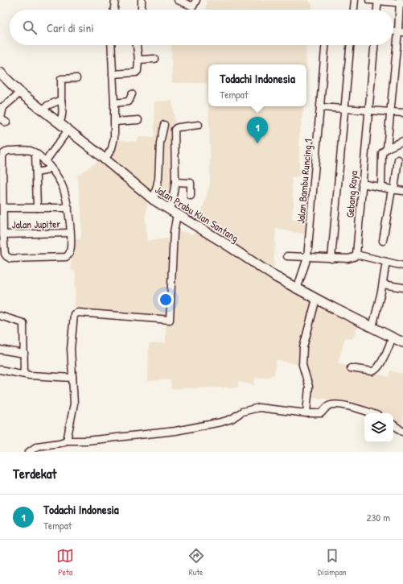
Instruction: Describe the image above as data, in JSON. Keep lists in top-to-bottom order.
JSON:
{
  "streets": {
    "main road": ["Jalan Prabu Kian Santang"],
    "street": ["Jalan Bambu Runcing 1", "Gebang Raya", "Jalan Jupiter"]
  },
  "page": {
    "search": "Cari di sini",
    "popup": ["Todachi Indonesia", "Tempat"],
    "pins": "1",
    "heading": "Terdekat",
    "list": [
      {
        "mark": "1",
        "name": "Todachi Indonesia",
        "note": "Tempat",
        "value": "230 m"
      }
    ],
    "nav": ["Peta", "Rute", "Disimpan"]
  }
}
